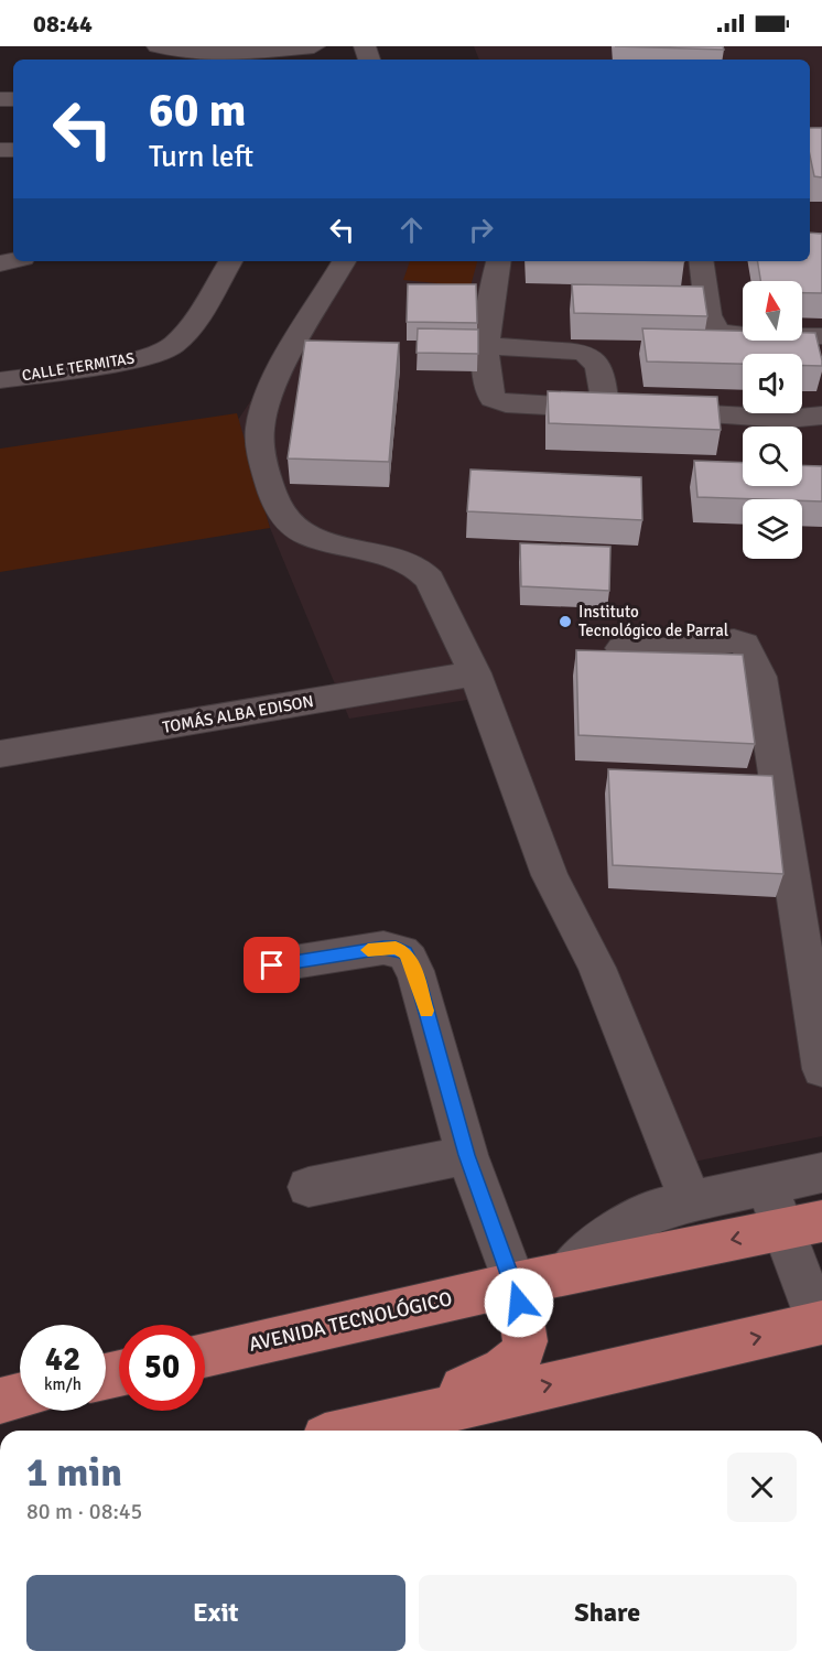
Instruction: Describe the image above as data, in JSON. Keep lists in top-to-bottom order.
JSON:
{
  "streets": {
    "main road": ["AVENIDA TECNOLÓGICO"],
    "street": ["CALLE TERMITAS", "TOMÁS ALBA EDISON"]
  },
  "places": ["Instituto Tecnológico de Parral"],
  "north": "top",
  "page": {
    "status": "08:44",
    "turn": ["60 m", "Turn left"],
    "speed": "42 km/h",
    "limit": "50",
    "heading": ["1 min", "80 m · 08:45"],
    "buttons": ["Exit", "Share"]
  }
}
